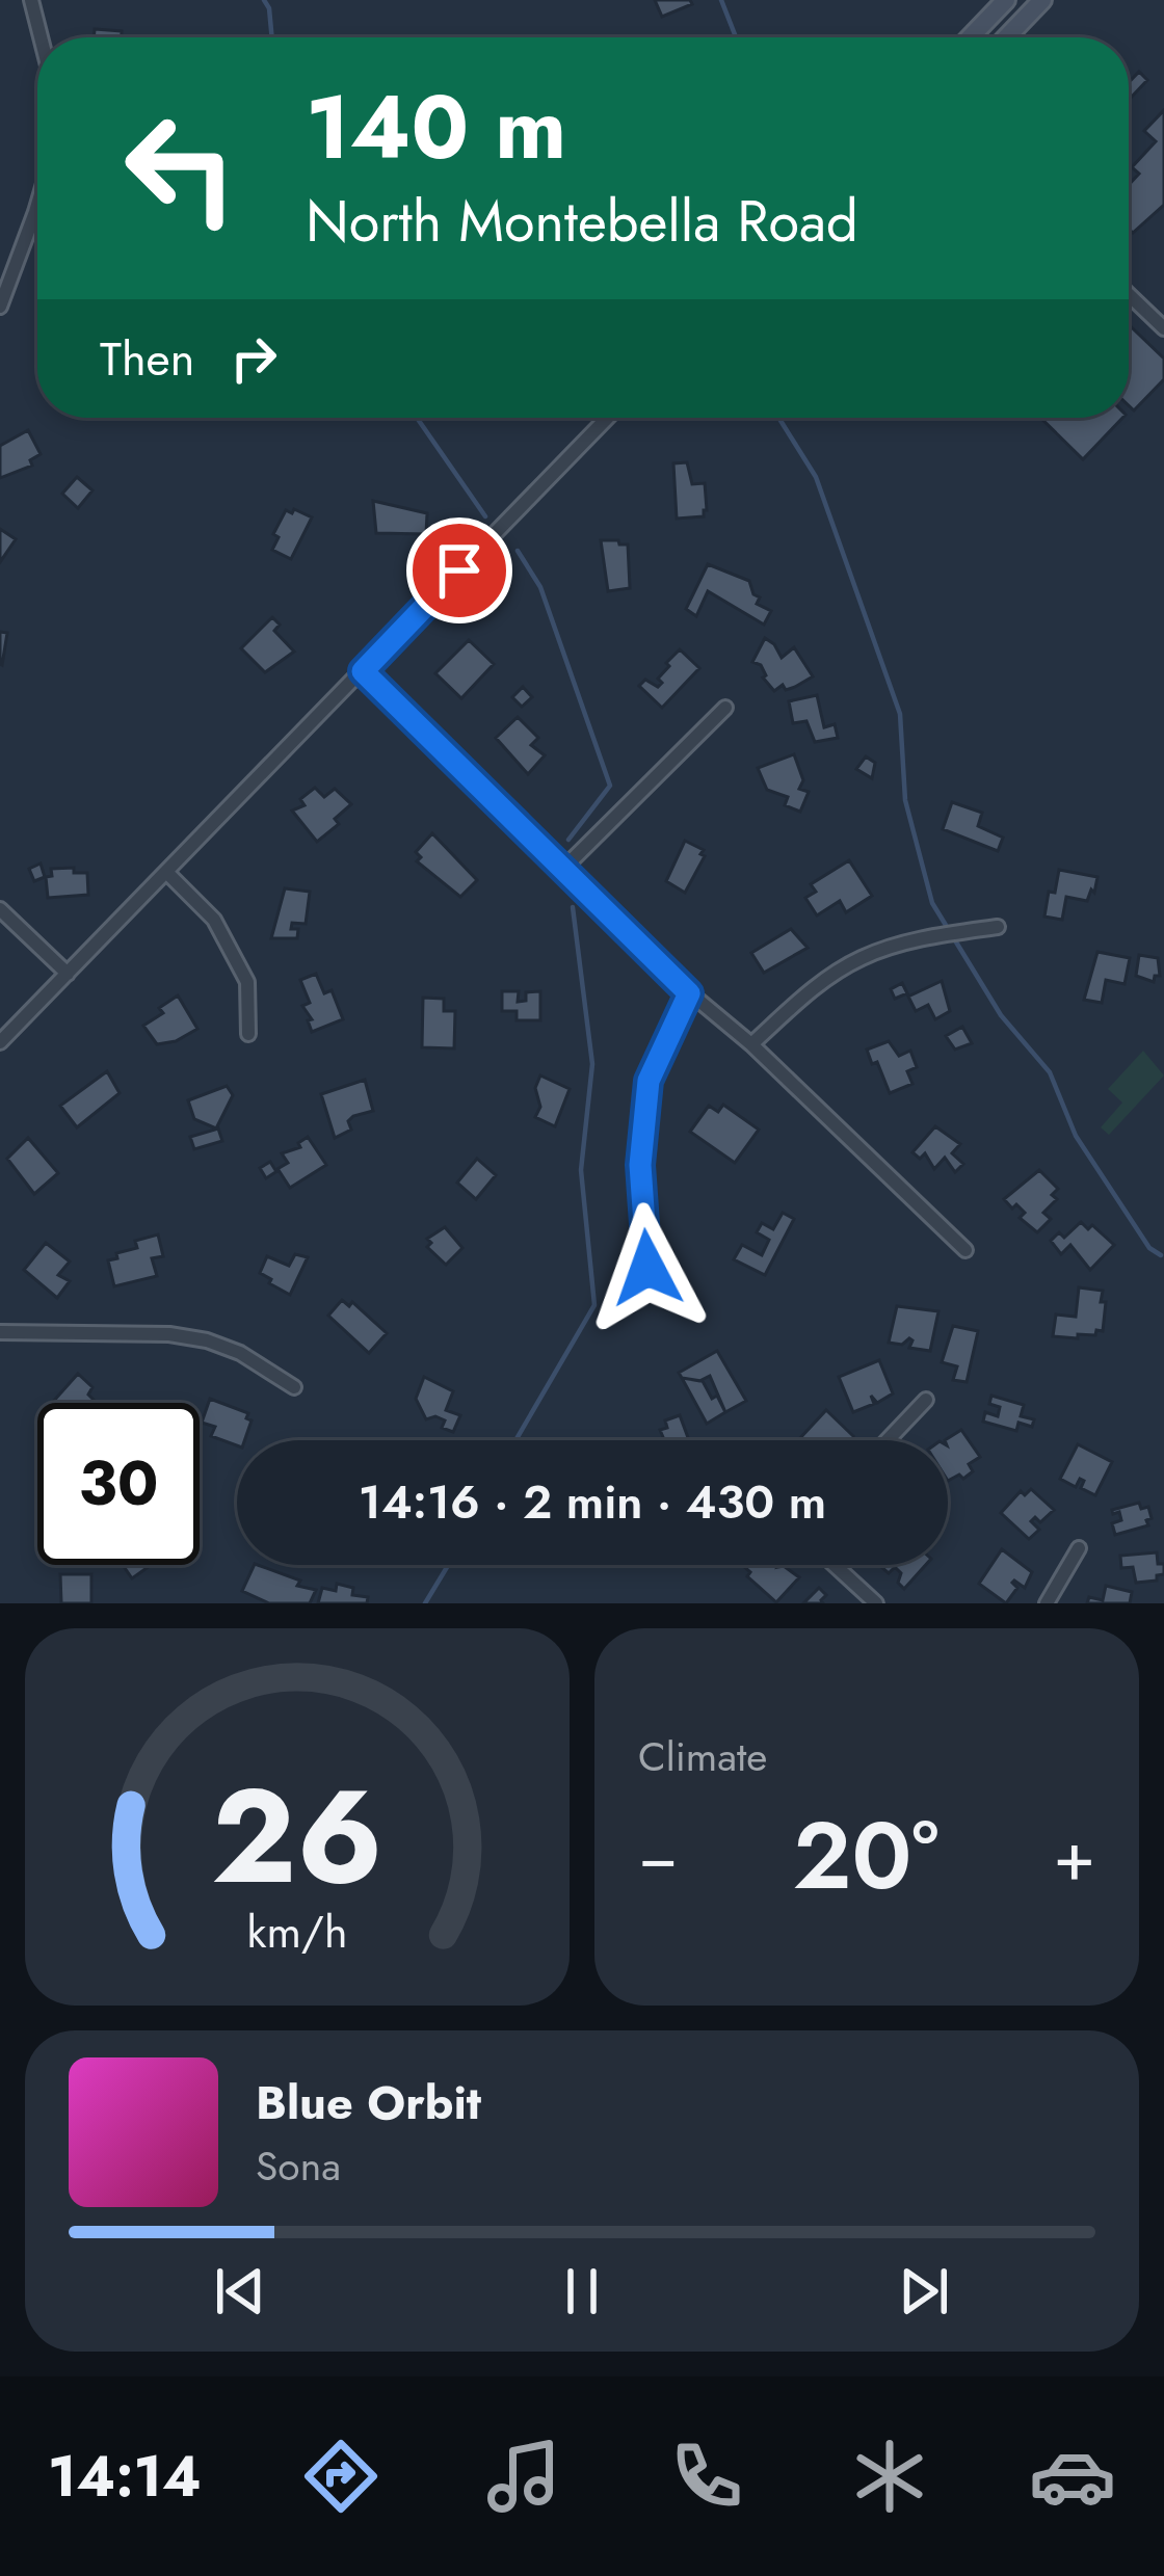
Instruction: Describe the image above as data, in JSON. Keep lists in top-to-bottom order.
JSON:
{
  "page": {
    "turn": ["140 m", "North Montebella Road"],
    "then": "Then",
    "limit": "30",
    "trip": "14:16 · 2 min · 430 m",
    "tile": "Climate",
    "heat": ["−", "20°", "+"],
    "song": ["Blue Orbit", "Sona"],
    "tabs": "14:14",
    "gauge": ["26", "km/h"]
  }
}
